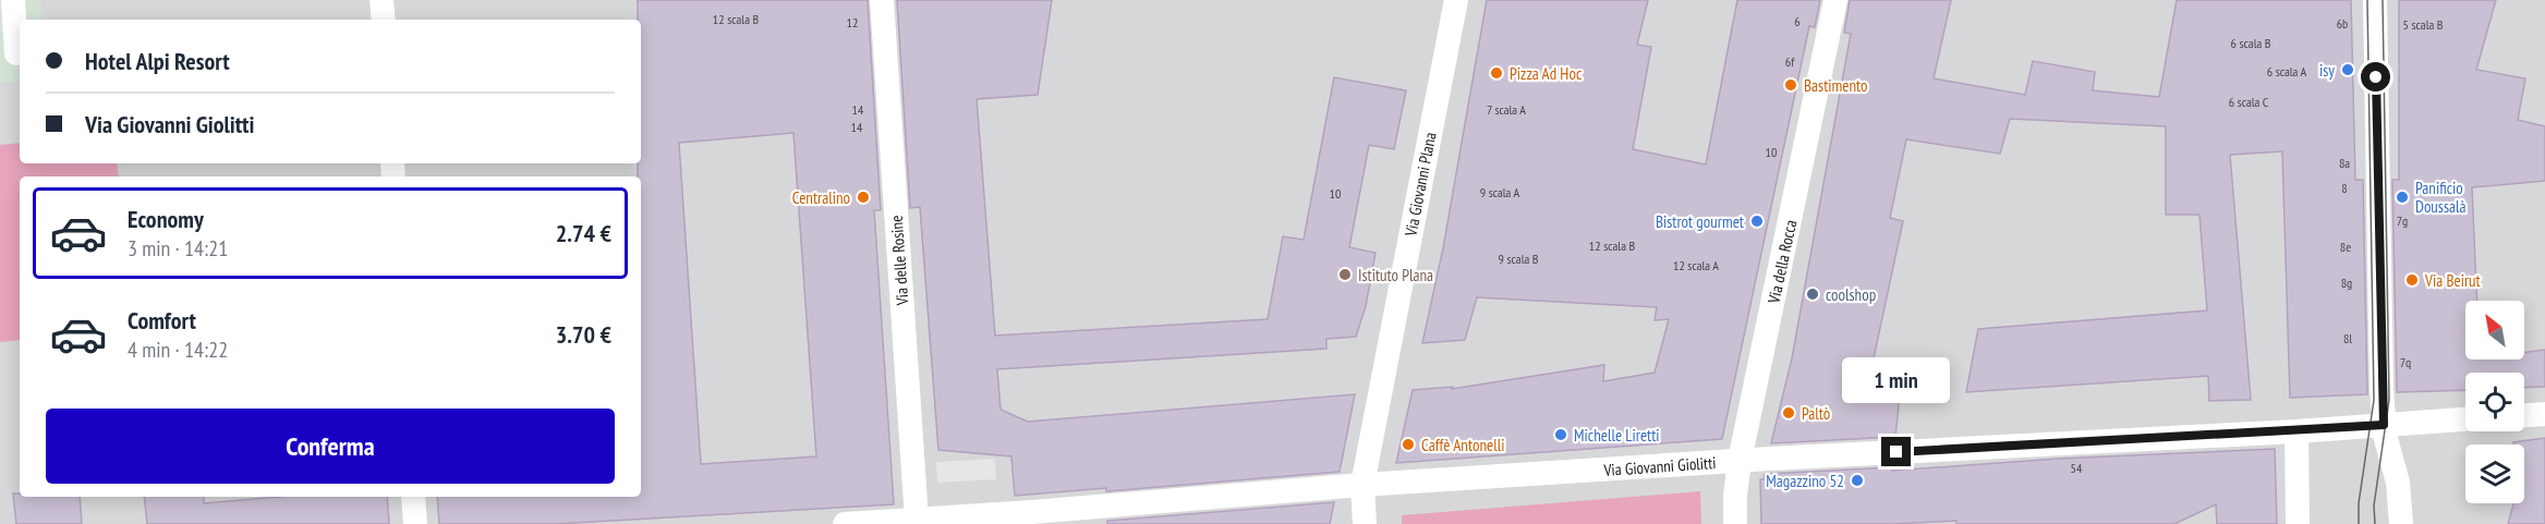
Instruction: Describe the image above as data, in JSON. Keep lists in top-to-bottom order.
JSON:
{
  "streets": {
    "street": [
      "Via Giovanni Plana",
      "Via delle Rosine",
      "Via della Rocca",
      "Via Giovanni Giolitti"
    ]
  },
  "crossings": [
    ["Via Giovanni Plana", "Via Giovanni Giolitti"],
    ["Via delle Rosine", "Via Giovanni Giolitti"],
    ["Via della Rocca", "Via Giovanni Giolitti"]
  ],
  "places": [
    "isy",
    "Pizza Ad Hoc",
    "Bastimento",
    "Centralino",
    "Panificio Doussalà",
    "Bistrot gourmet",
    "Istituto Plana",
    "Via Beirut",
    "coolshop",
    "Paltò",
    "Michelle Liretti",
    "Caffè Antonelli",
    "Magazzino 52"
  ],
  "house_numbers": [
    "12 scala B",
    "6",
    "12",
    "6b",
    "5 scala B",
    "6 scala B",
    "6f",
    "6 scala A",
    "6 scala C",
    "14",
    "7 scala A",
    "14",
    "10",
    "8a",
    "8",
    "9 scala A",
    "10",
    "7g",
    "12 scala B",
    "8e",
    "9 scala B",
    "12 scala A",
    "8g",
    "8l",
    "7q",
    "54"
  ],
  "north": "top left",
  "page": {
    "banner": ["Hotel Alpi Resort", "Via Giovanni Giolitti"],
    "list": [
      {
        "name": "Economy",
        "note": "3 min · 14:21",
        "value": "2.74 €"
      },
      {
        "name": "Comfort",
        "note": "4 min · 14:22",
        "value": "3.70 €"
      }
    ],
    "bubble": "1 min",
    "buttons": "Conferma"
  }
}
